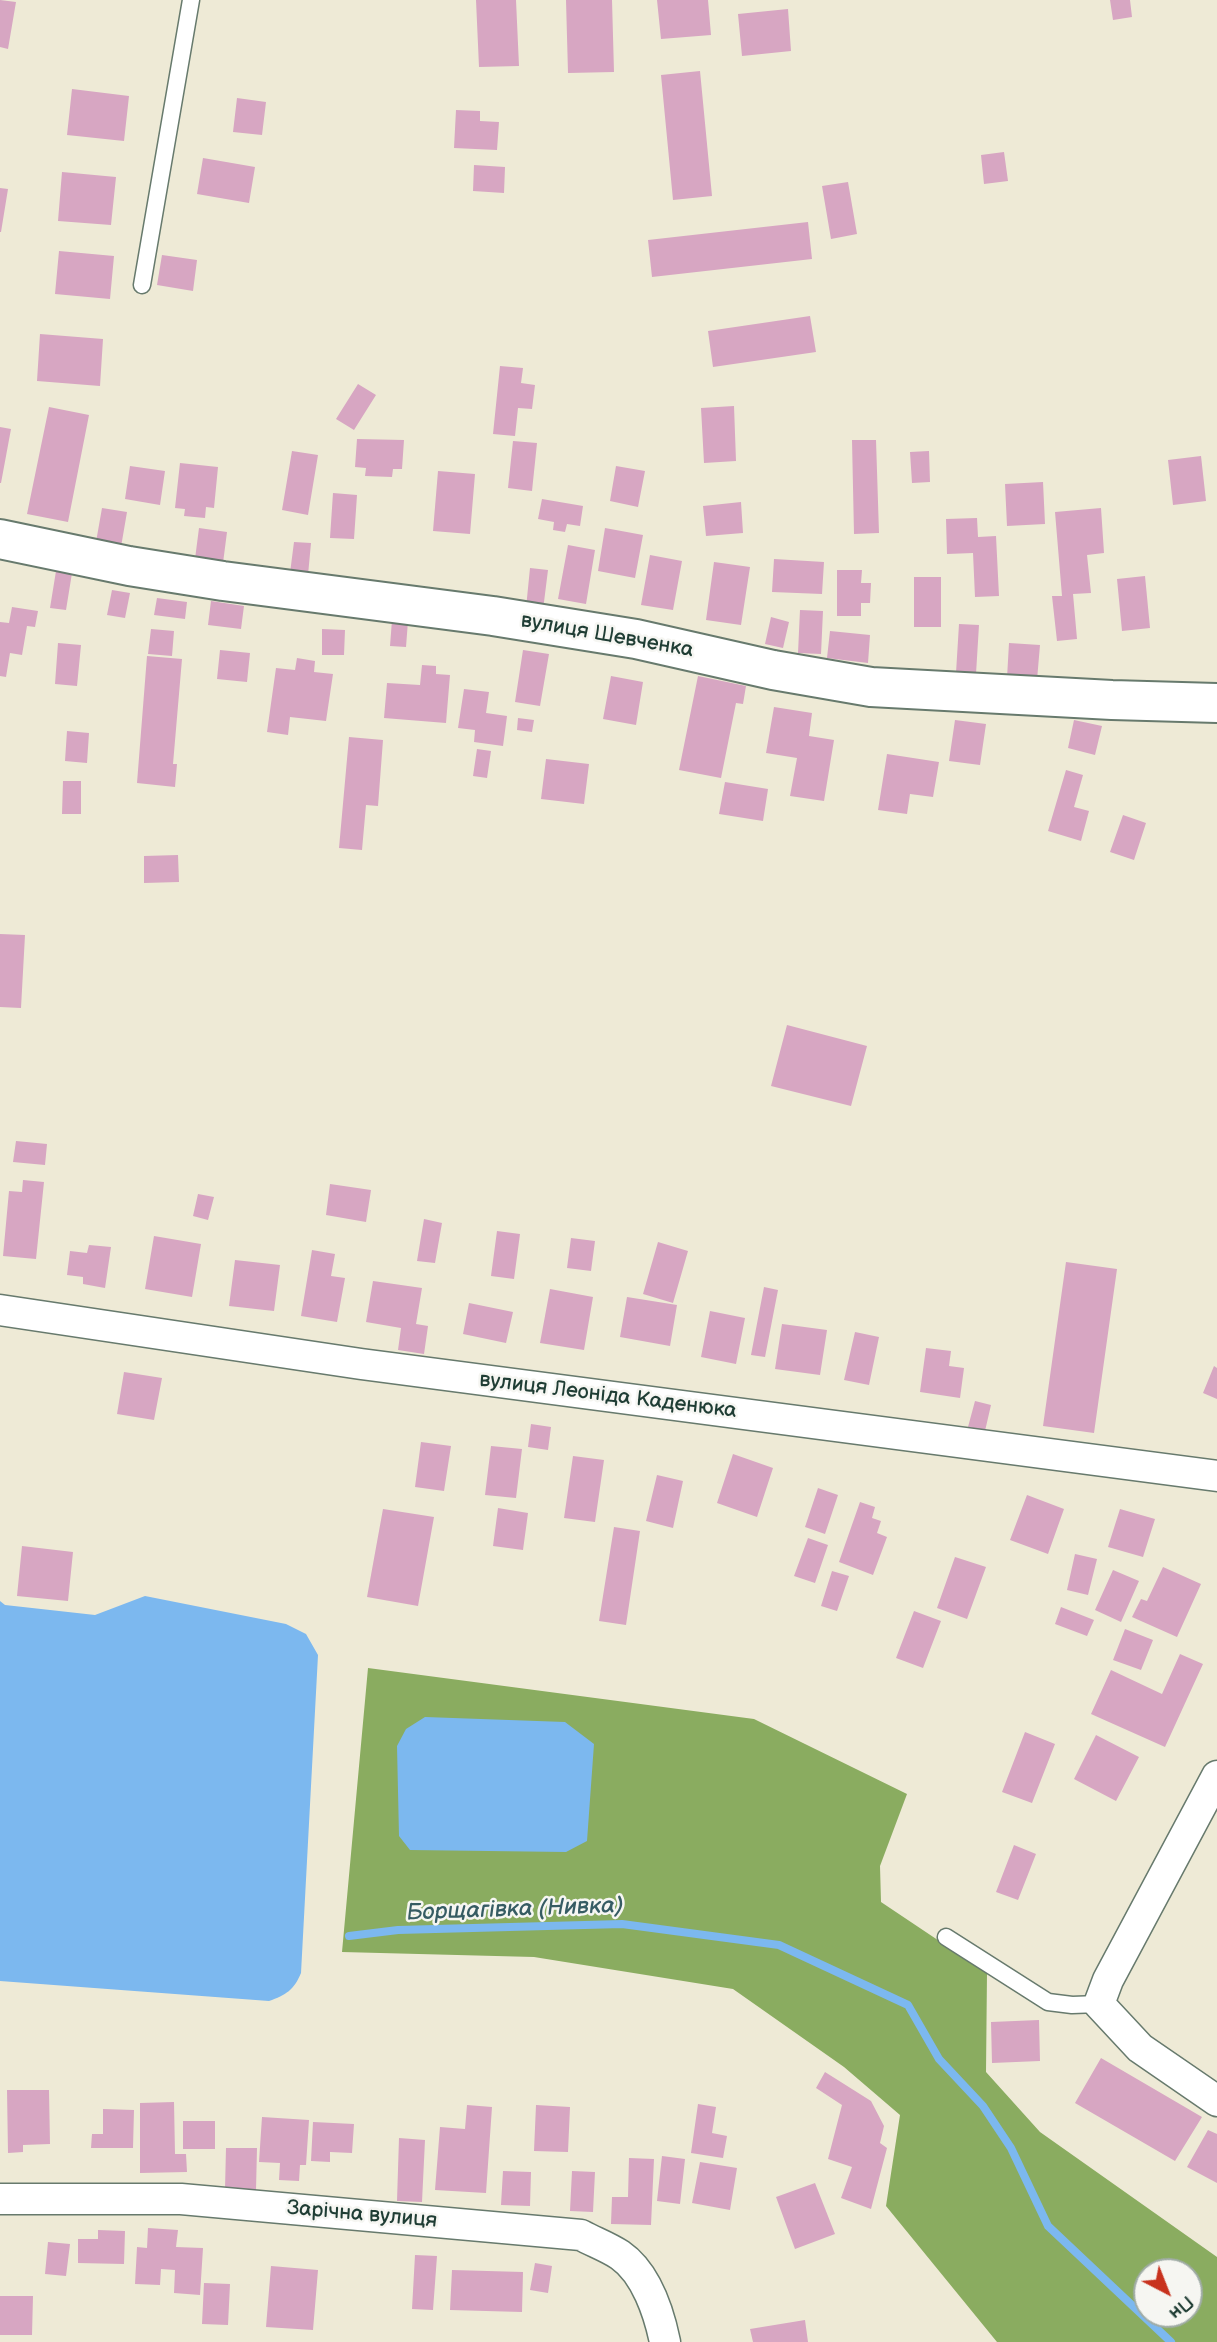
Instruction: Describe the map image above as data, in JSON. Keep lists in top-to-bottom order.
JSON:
{
  "streets": {
    "street": ["вулиця Шевченка", "вулиця Леоніда Каденюка", "Зарічна вулиця"]
  },
  "water": ["Борщагівка (Нивка)"],
  "north": "bottom right"
}
